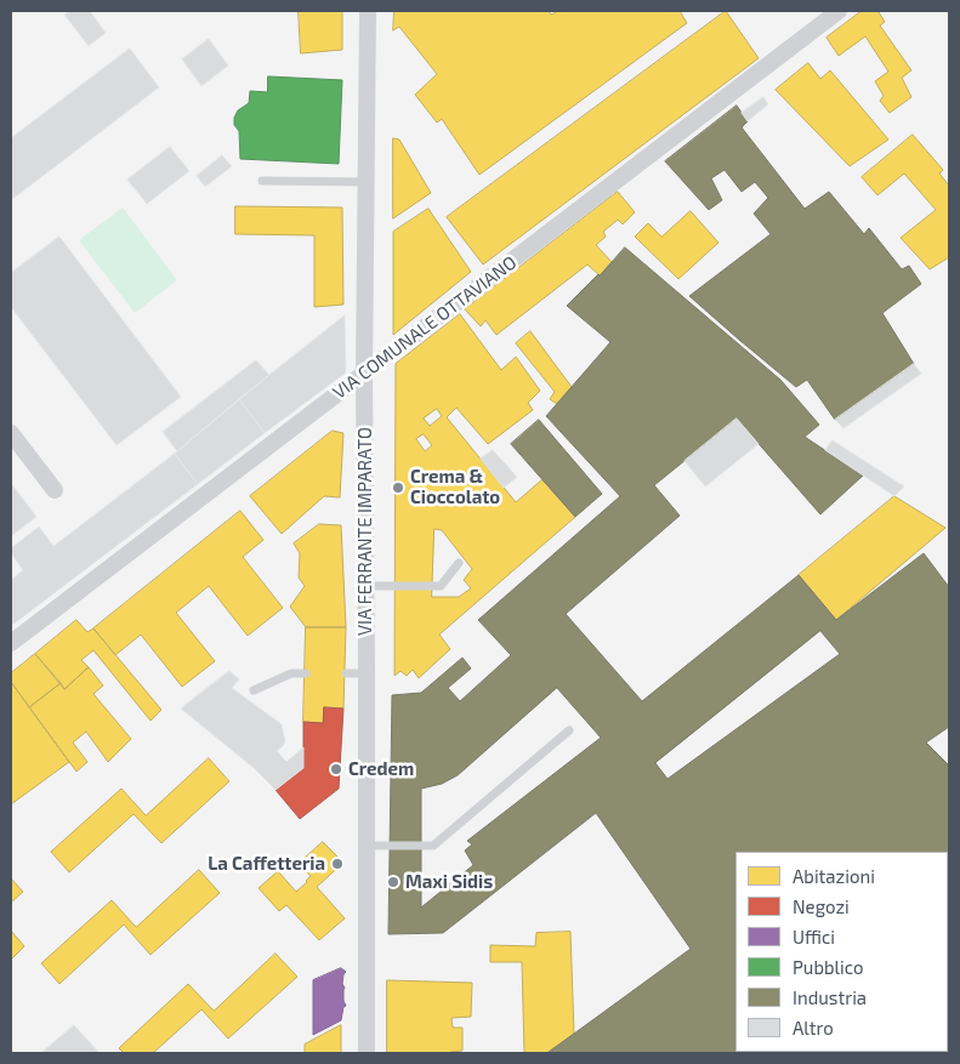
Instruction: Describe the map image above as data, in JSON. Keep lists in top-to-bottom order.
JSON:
{
  "streets": {
    "street": ["VIA COMUNALE OTTAVIANO", "VIA FERRANTE IMPARATO"]
  },
  "crossings": [
    ["VIA COMUNALE OTTAVIANO", "VIA FERRANTE IMPARATO"]
  ],
  "places": [
    "Crema & Cioccolato",
    "Credem",
    "La Caffetteria",
    "Maxi Sidis"
  ],
  "legend": [
    "Abitazioni",
    "Negozi",
    "Uffici",
    "Pubblico",
    "Industria",
    "Altro"
  ]
}
